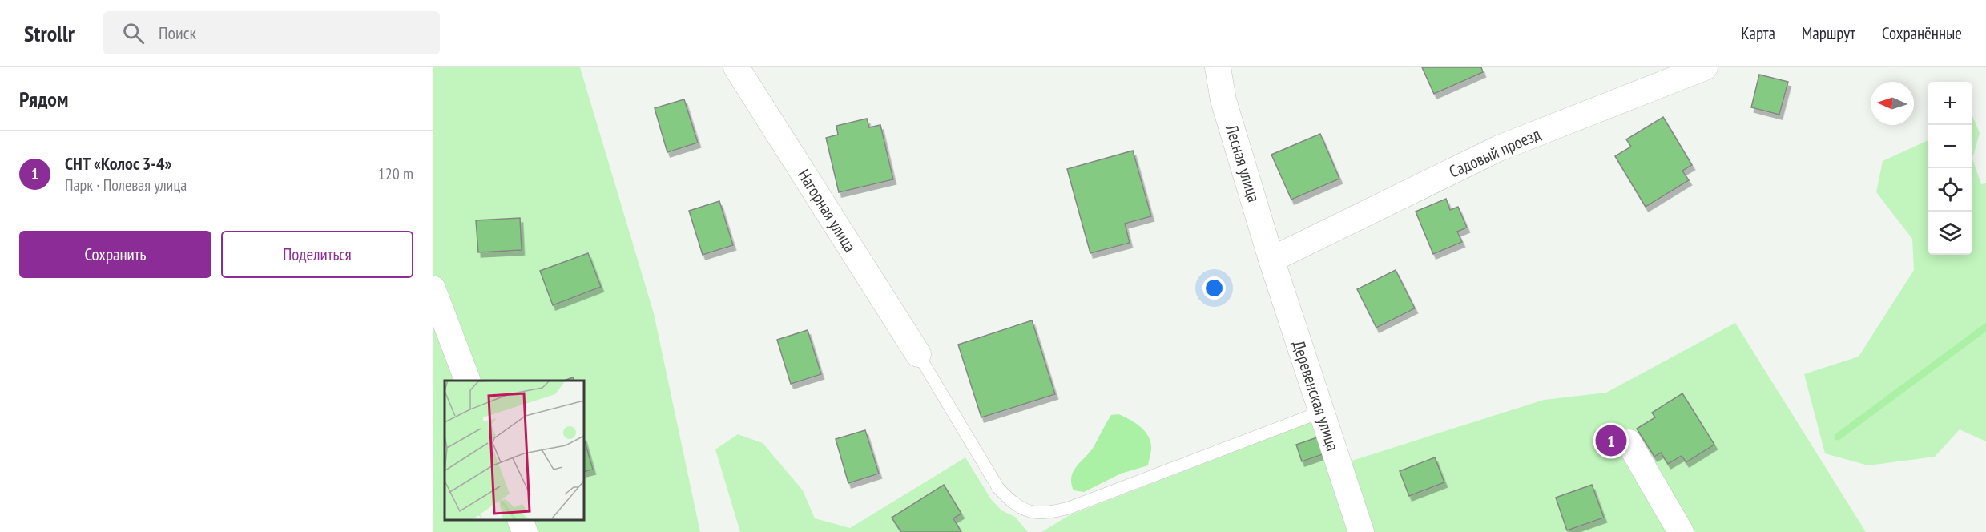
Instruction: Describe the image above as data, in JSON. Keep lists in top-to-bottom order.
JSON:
{
  "streets": {
    "street": [
      "Садовый проезд",
      "Лесная улица",
      "Нагорная улица",
      "Деревенская улица"
    ]
  },
  "crossings": [
    ["Садовый проезд", "Лесная улица"],
    ["Садовый проезд", "Деревенская улица"],
    ["Лесная улица", "Деревенская улица"]
  ],
  "north": "left",
  "page": {
    "header": "Strollr",
    "search": "Поиск",
    "nav": ["Карта", "Маршрут", "Сохранённые"],
    "heading": "Рядом",
    "map_buttons": ["+", "−"],
    "list": [
      {
        "mark": "1",
        "name": "СНТ «Колос 3-4»",
        "note": "Парк · Полевая улица",
        "value": "120 m"
      }
    ],
    "buttons": ["Сохранить", "Поделиться"],
    "pins": "1"
  }
}
